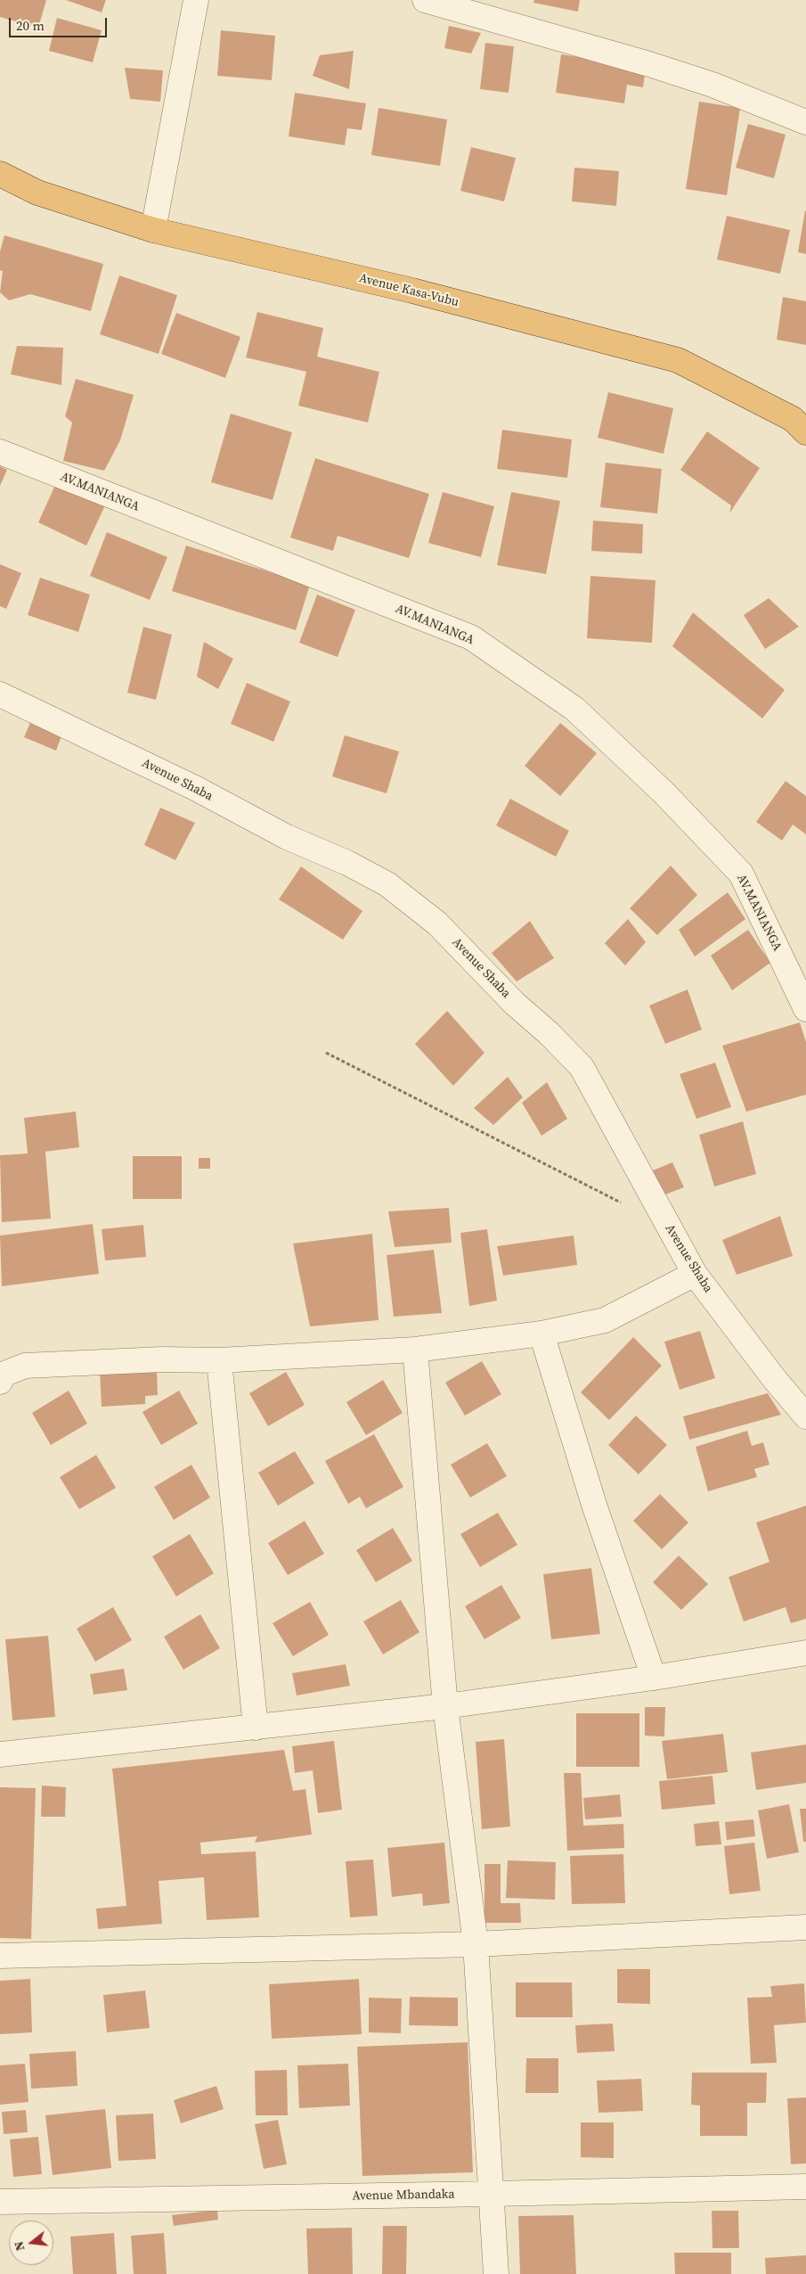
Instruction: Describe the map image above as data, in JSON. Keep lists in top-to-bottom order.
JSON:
{
  "streets": {
    "highway": ["Avenue Kasa-Vubu"],
    "street": ["AV.MANIANGA", "Avenue Shaba", "Avenue Mbandaka"]
  },
  "scale_bar": "20 m",
  "north": "left"
}
